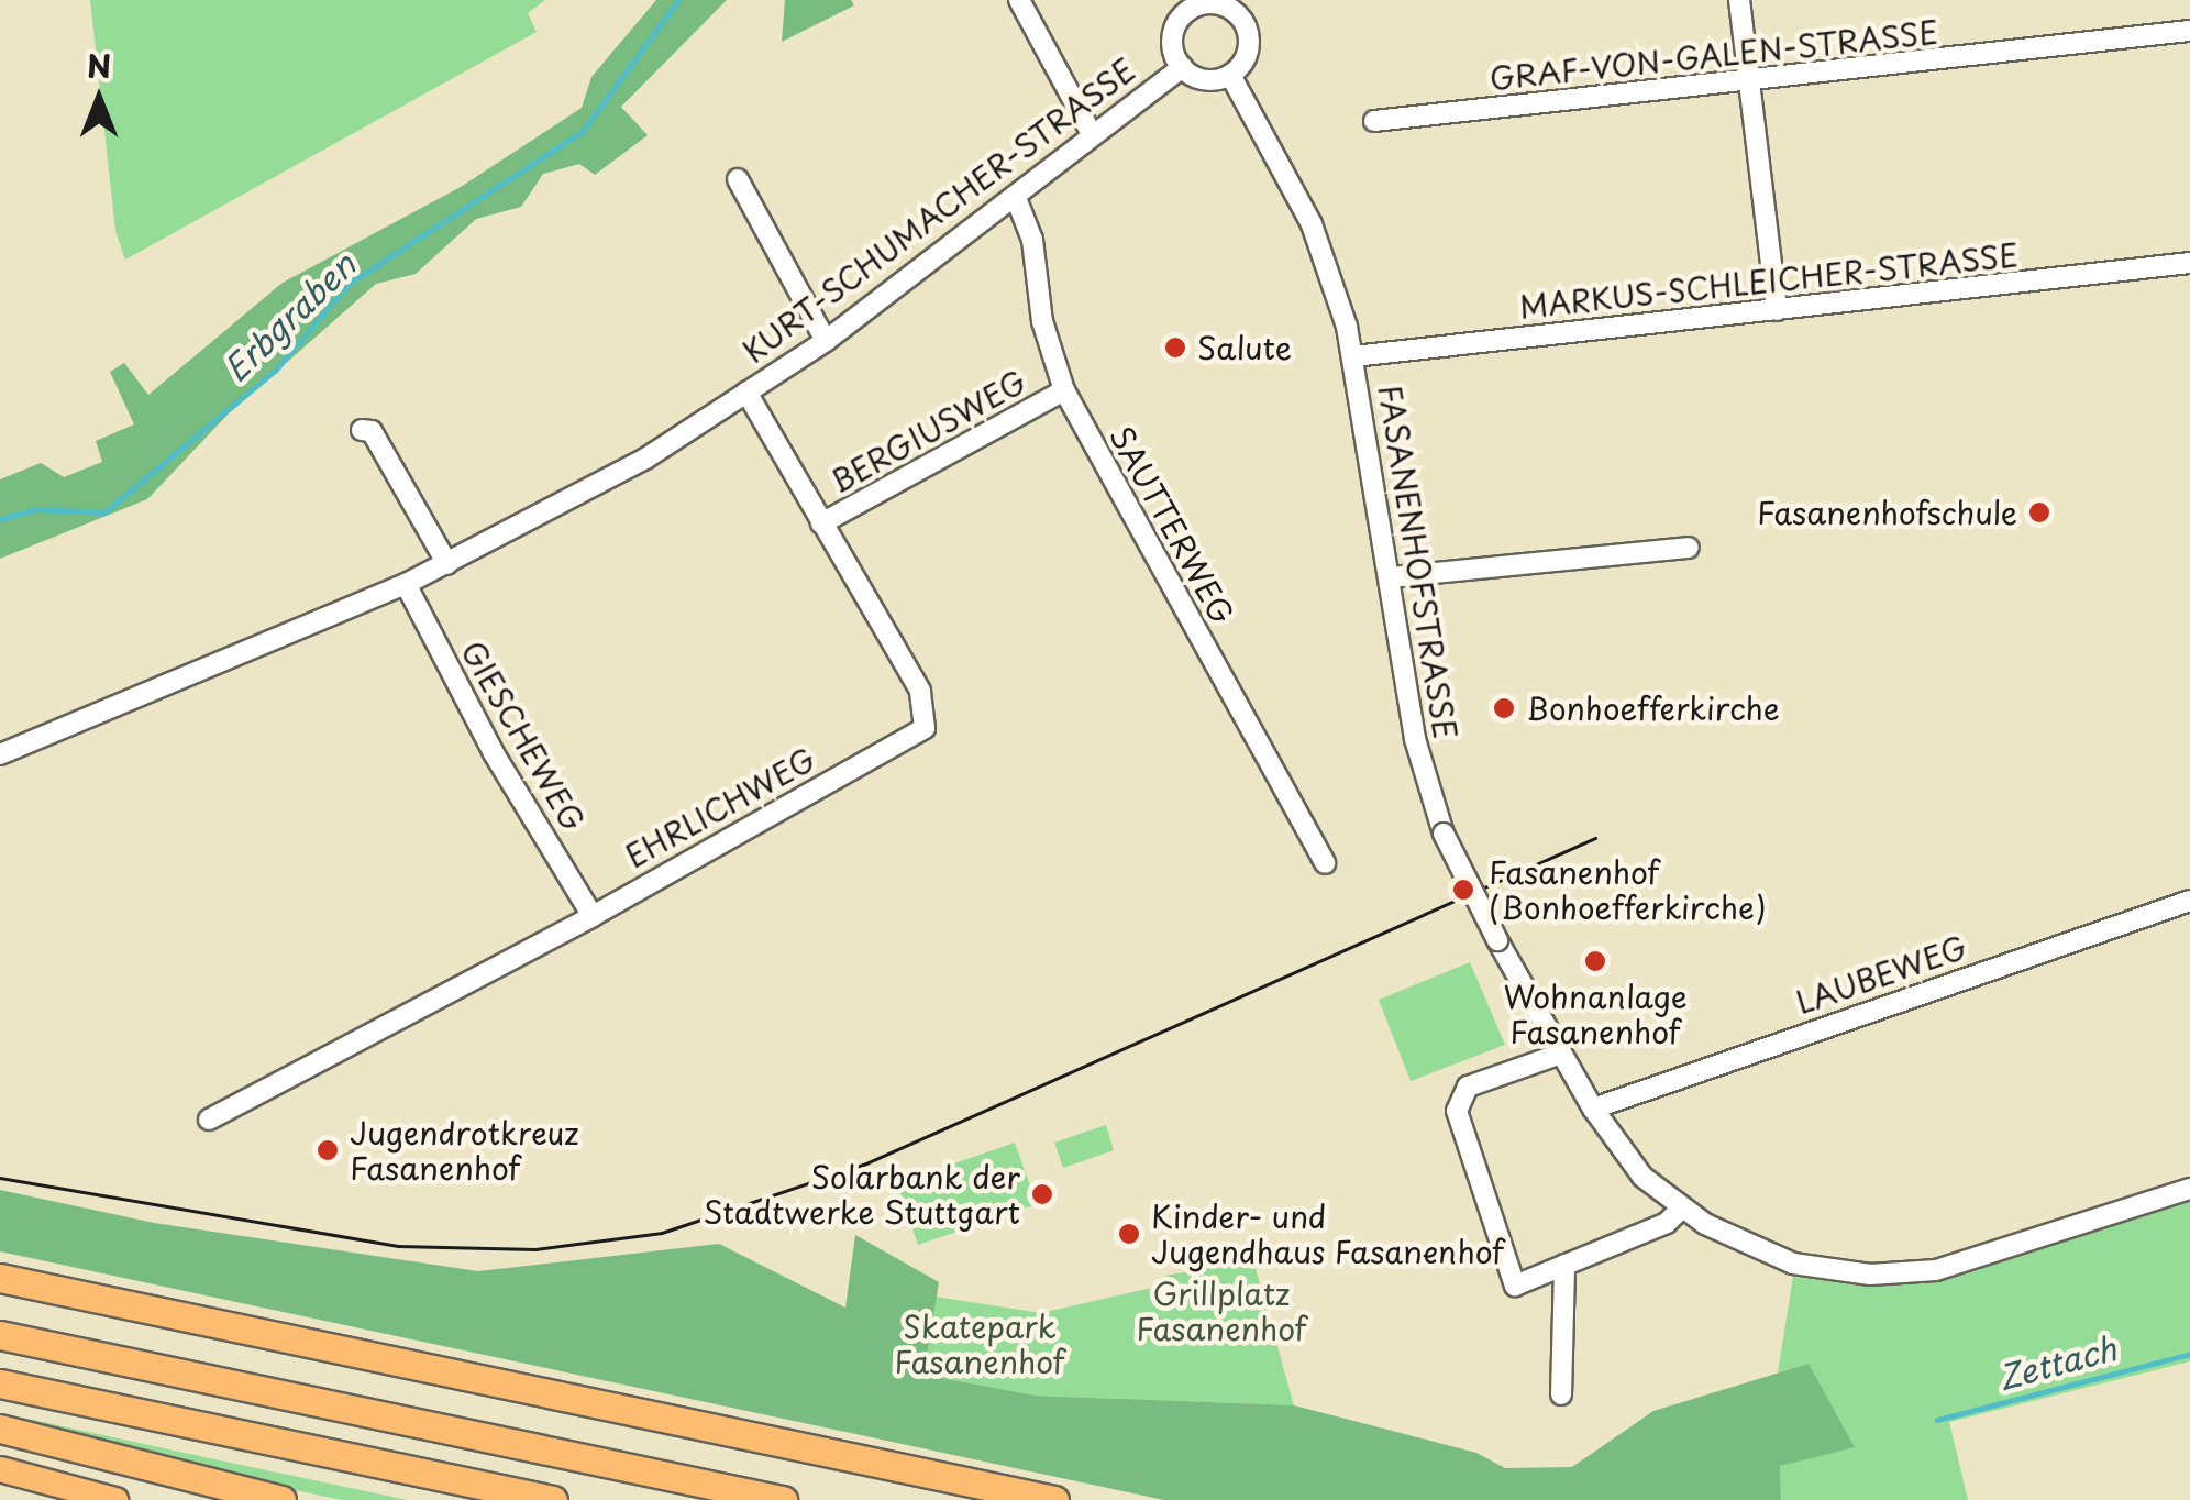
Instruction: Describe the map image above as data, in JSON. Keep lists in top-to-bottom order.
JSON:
{
  "streets": {
    "street": [
      "GRAF-VON-GALEN-STRASSE",
      "KURT-SCHUMACHER-STRASSE",
      "MARKUS-SCHLEICHER-STRASSE",
      "BERGIUSWEG",
      "SAUTTERWEG",
      "FASANENHOFSTRASSE",
      "GIESCHEWEG",
      "EHRLICHWEG",
      "LAUBEWEG"
    ]
  },
  "crossings": [
    ["KURT-SCHUMACHER-STRASSE", "SAUTTERWEG"],
    ["KURT-SCHUMACHER-STRASSE", "FASANENHOFSTRASSE"],
    ["KURT-SCHUMACHER-STRASSE", "GIESCHEWEG"],
    ["KURT-SCHUMACHER-STRASSE", "EHRLICHWEG"],
    ["MARKUS-SCHLEICHER-STRASSE", "FASANENHOFSTRASSE"],
    ["BERGIUSWEG", "SAUTTERWEG"],
    ["BERGIUSWEG", "EHRLICHWEG"],
    ["FASANENHOFSTRASSE", "LAUBEWEG"],
    ["GIESCHEWEG", "EHRLICHWEG"]
  ],
  "water": ["Erbgraben", "Zettach"],
  "parks": ["Grillplatz Fasanenhof", "Skatepark Fasanenhof"],
  "places": [
    "Salute",
    "Fasanenhofschule",
    "Bonhoefferkirche",
    "Fasanenhof (Bonhoefferkirche)",
    "Wohnanlage Fasanenhof",
    "Jugendrotkreuz Fasanenhof",
    "Solarbank der Stadtwerke Stuttgart",
    "Kinder- und Jugendhaus Fasanenhof"
  ],
  "north": "top"
}
